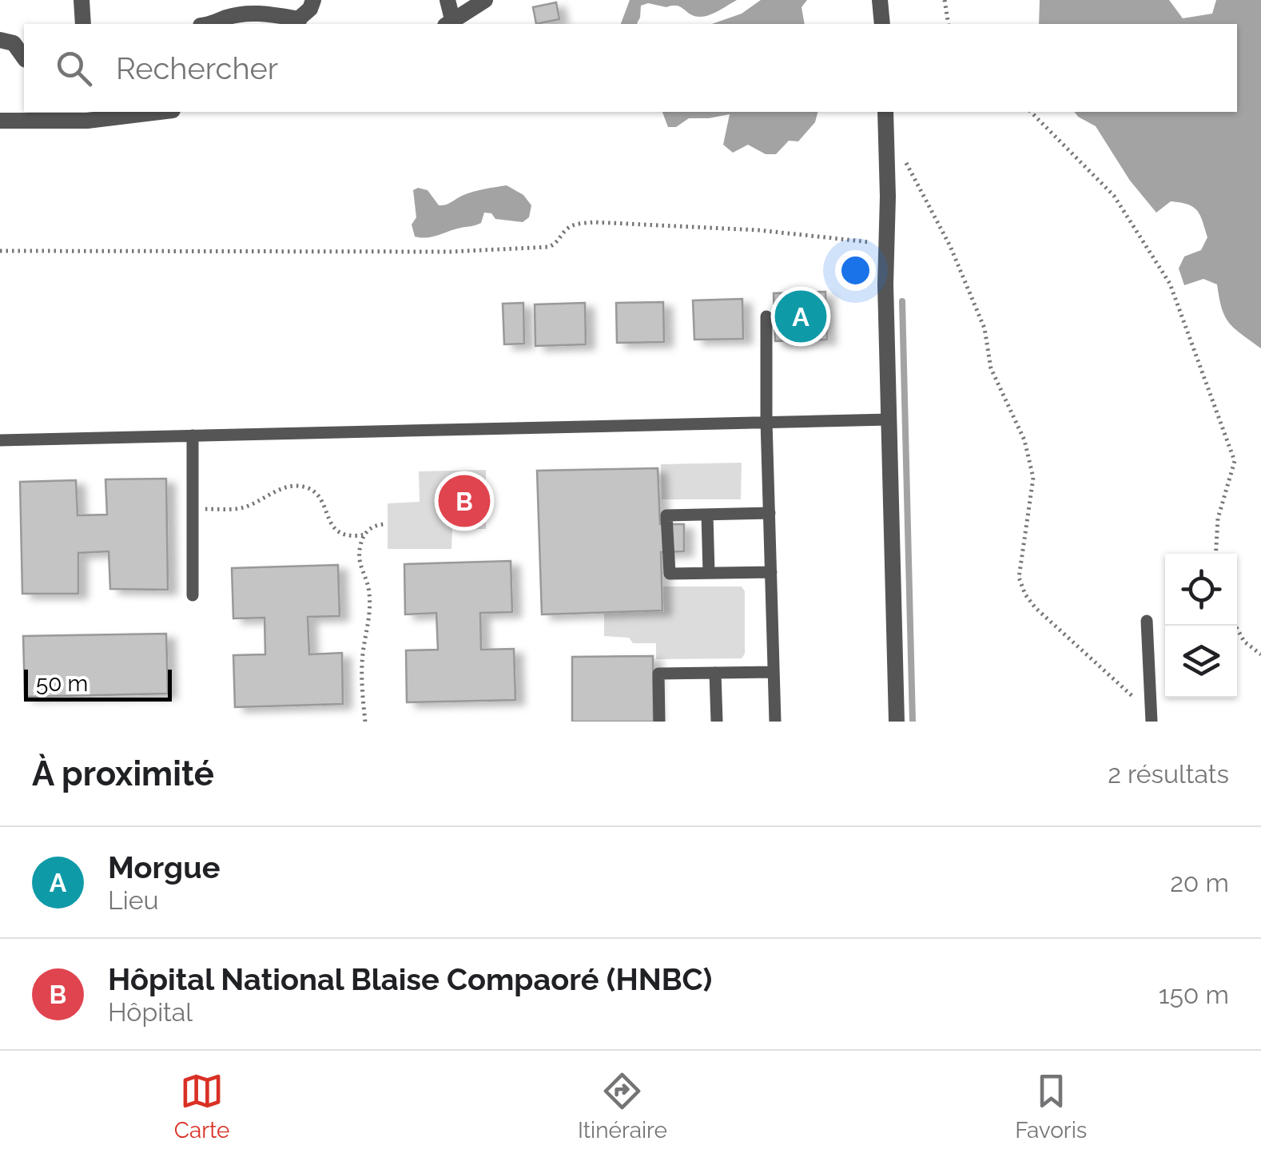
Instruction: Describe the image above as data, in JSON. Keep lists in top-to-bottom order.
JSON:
{
  "scale_bar": "50 m",
  "page": {
    "search": "Rechercher",
    "pins": ["A", "B"],
    "scale": "50 m",
    "heading": ["À proximité", "2 résultats"],
    "list": [
      {
        "mark": "A",
        "name": "Morgue",
        "note": "Lieu",
        "value": "20 m"
      },
      {
        "mark": "B",
        "name": "Hôpital National Blaise Compaoré (HNBC)",
        "note": "Hôpital",
        "value": "150 m"
      }
    ],
    "nav": ["Carte", "Itinéraire", "Favoris"]
  }
}
